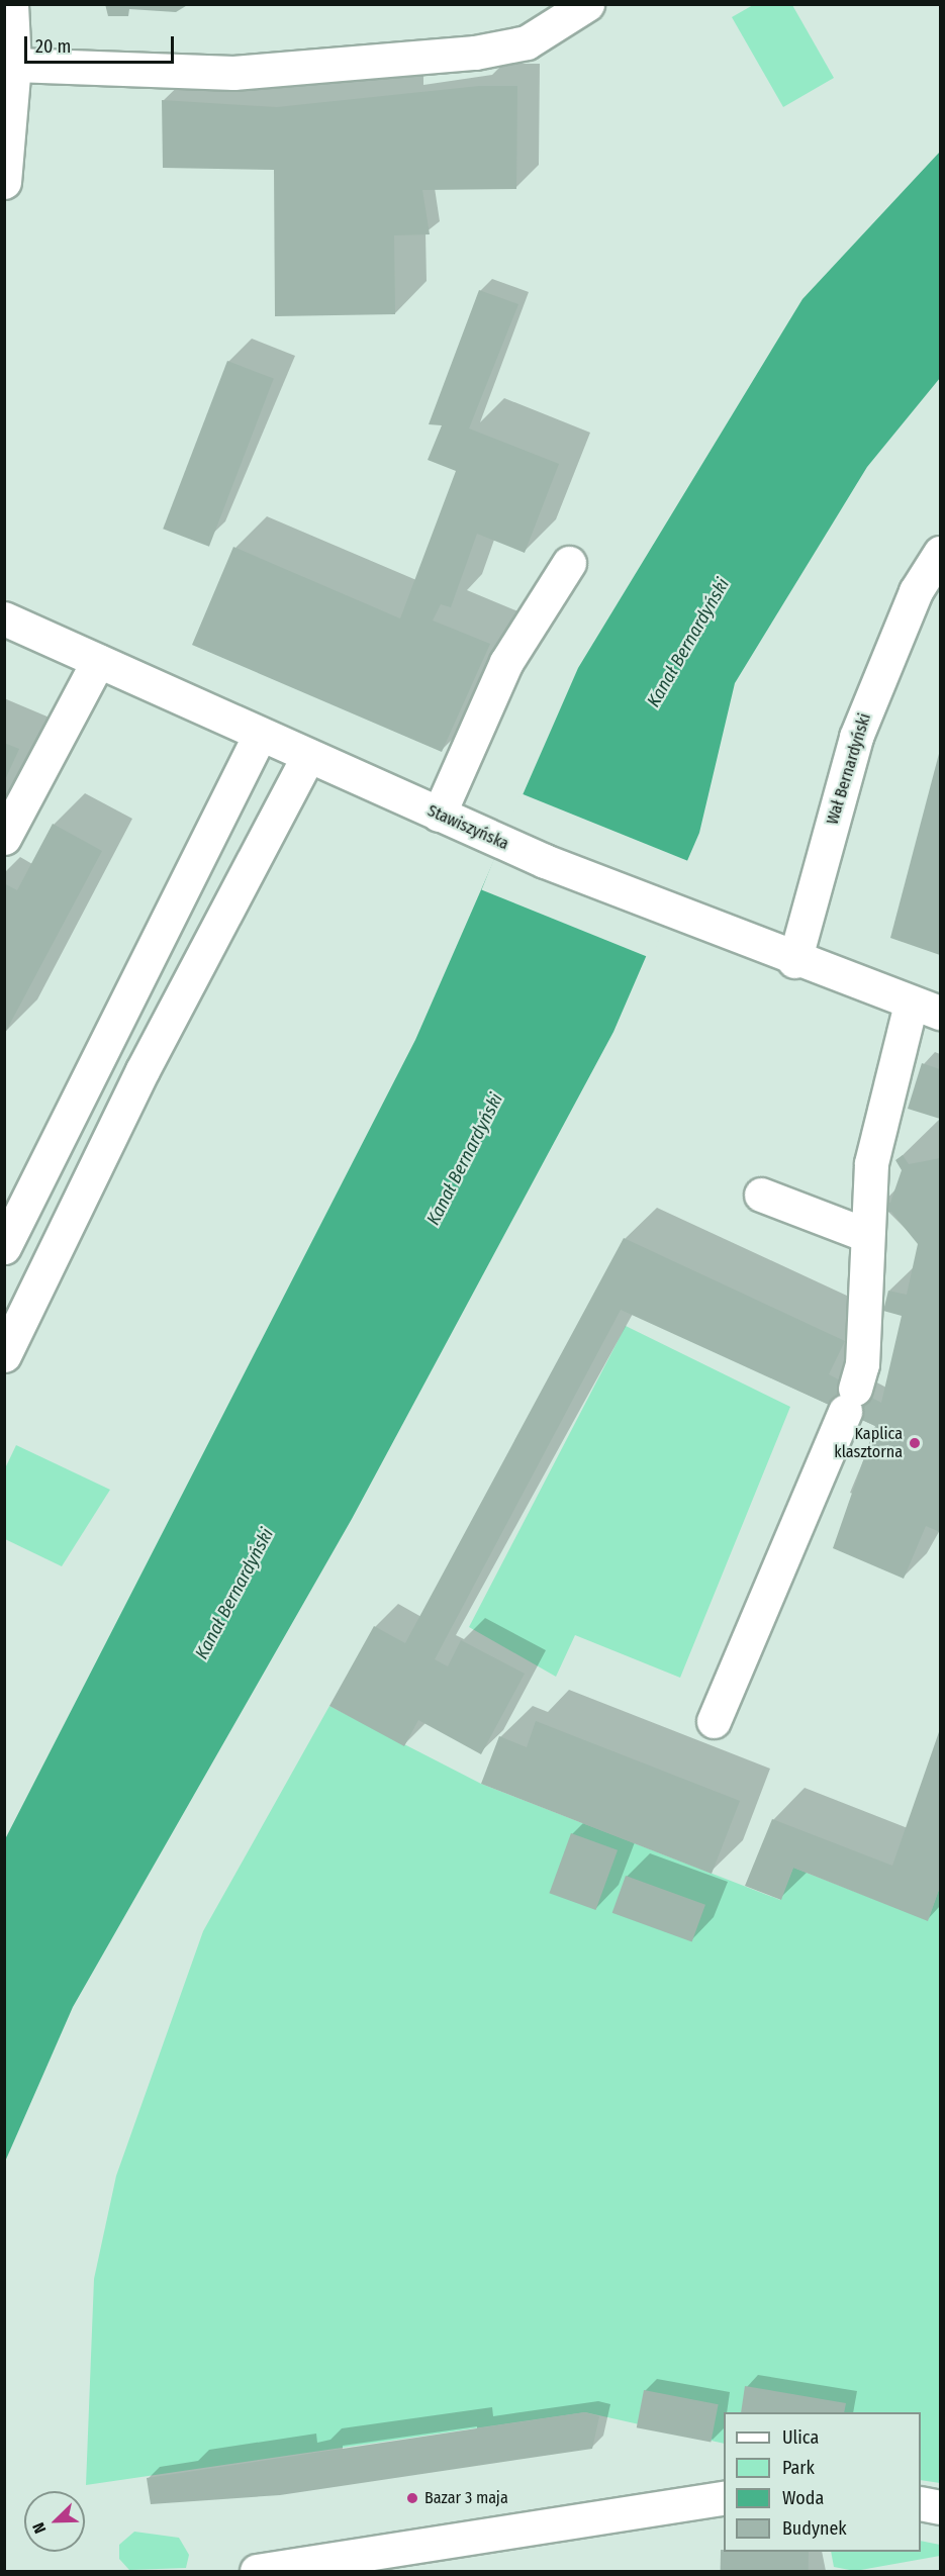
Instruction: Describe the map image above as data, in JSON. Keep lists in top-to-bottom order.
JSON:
{
  "streets": {
    "street": ["Wał Bernardyński", "Stawiszyńska"]
  },
  "crossings": [
    ["Wał Bernardyński", "Stawiszyńska"]
  ],
  "water": ["Kanał Bernardyński"],
  "places": ["Kaplica klasztorna", "Bazar 3 maja"],
  "legend": [
    "Ulica",
    "Park",
    "Woda",
    "Budynek"
  ],
  "scale_bar": "20 m",
  "north": "bottom left"
}
